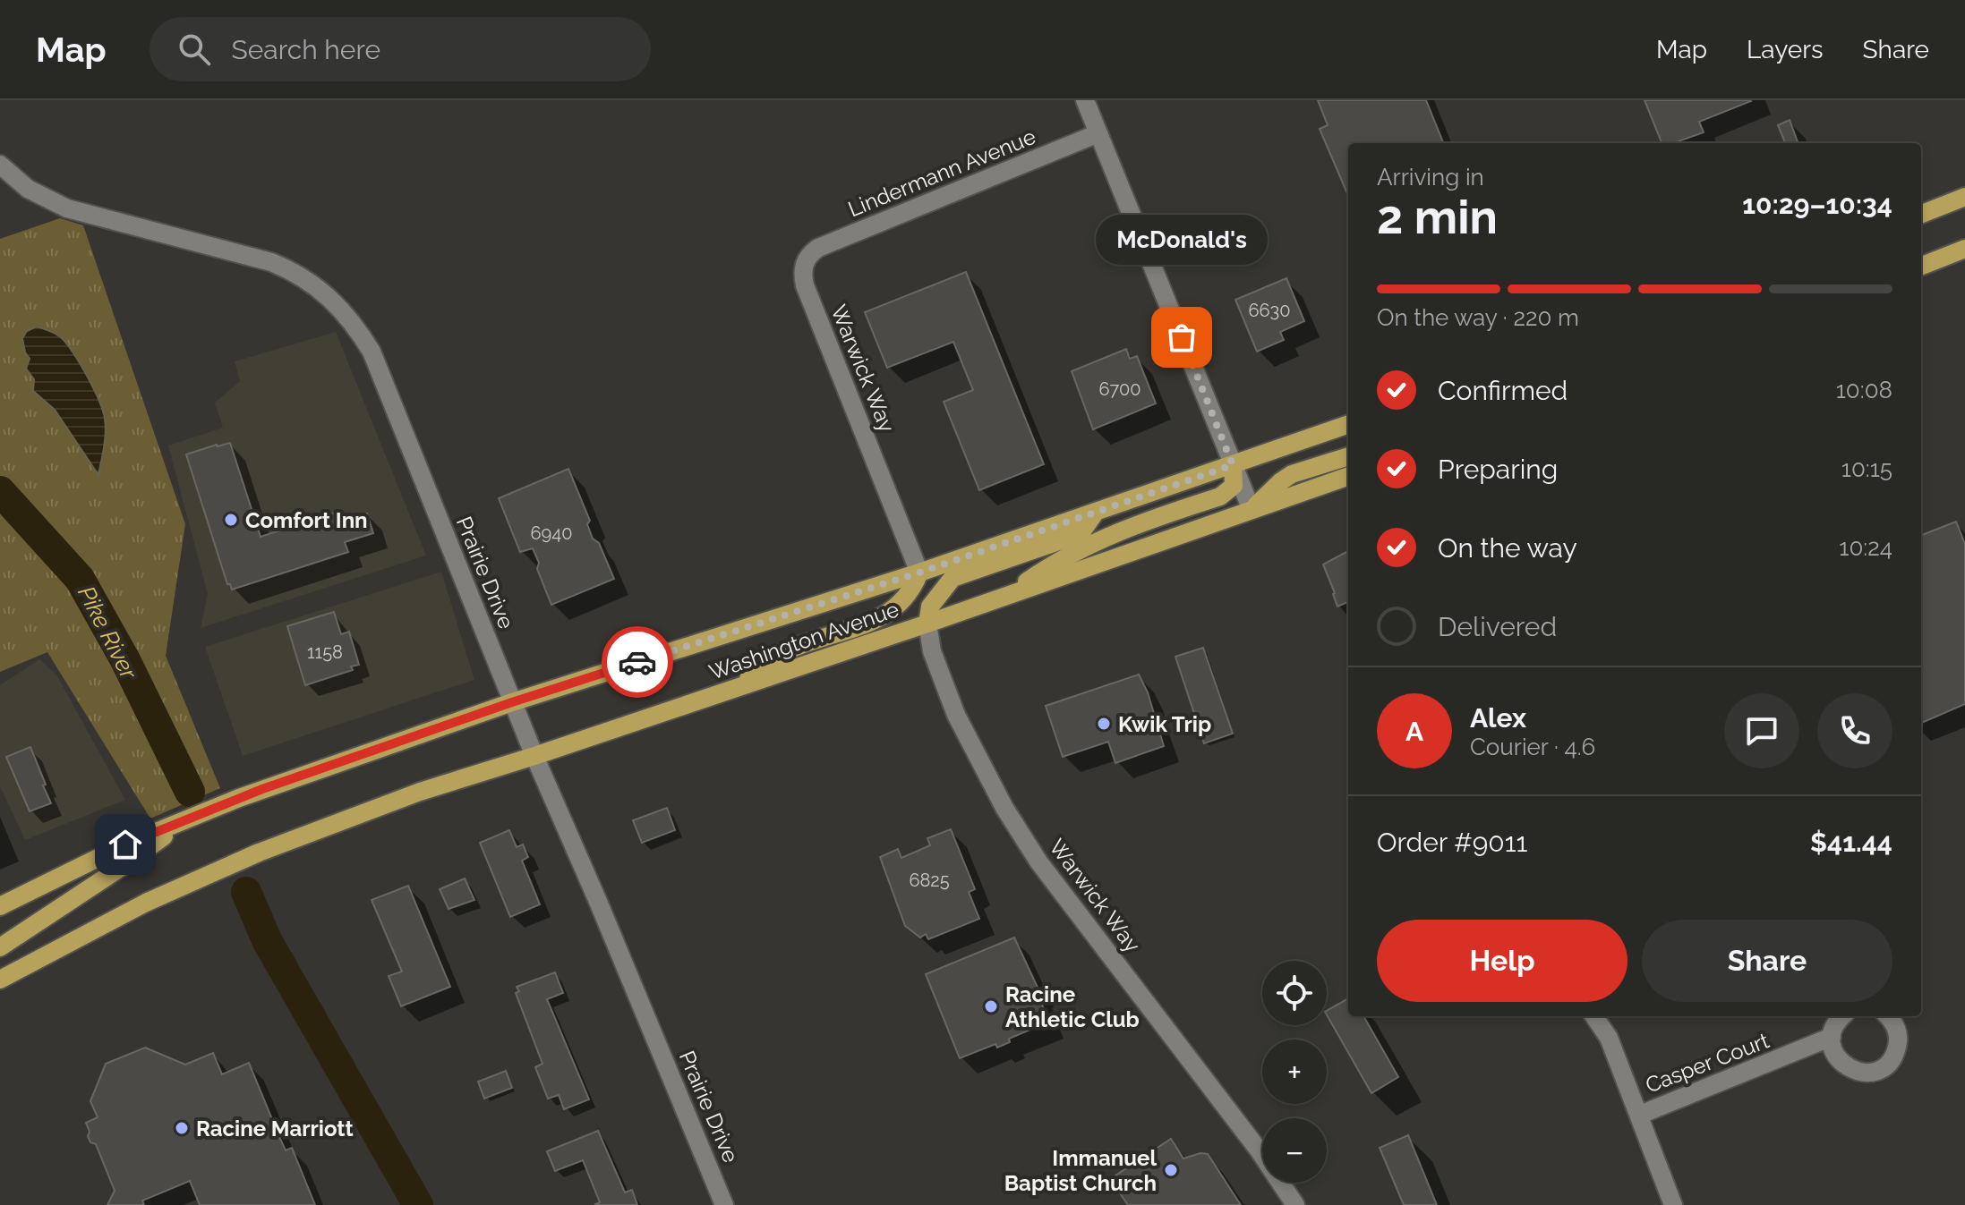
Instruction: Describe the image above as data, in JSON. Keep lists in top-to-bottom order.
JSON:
{
  "streets": {
    "main road": ["Washington Avenue"],
    "street": [
      "Lindermann Avenue",
      "Warwick Way",
      "Prairie Drive",
      "Casper Court"
    ]
  },
  "crossings": [
    ["Lindermann Avenue", "Warwick Way"],
    ["Warwick Way", "Washington Avenue"],
    ["Prairie Drive", "Washington Avenue"]
  ],
  "water": ["Pike River"],
  "places": [
    "McDonald's",
    "Comfort Inn",
    "Kwik Trip",
    "Racine Athletic Club",
    "Racine Marriott",
    "Immanuel Baptist Church"
  ],
  "house_numbers": [
    "6630",
    "6700",
    "6940",
    "1158",
    "6825"
  ],
  "page": {
    "header": "Map",
    "search": "Search here",
    "nav": ["Map", "Layers", "Share"],
    "heading": ["2 min", "Arriving in", "10:29–10:34"],
    "panel": [
      "Alex",
      "Courier · 4.6",
      "Order #9011",
      "$41.44"
    ],
    "bubble": "McDonald's",
    "bar": "On the way · 220 m",
    "list": [
      ["Confirmed", "10:08"],
      ["Preparing", "10:15"],
      ["On the way", "10:24"],
      "Delivered"
    ],
    "round": "A",
    "buttons": ["Help", "Share"],
    "map_buttons": ["+", "−"]
  }
}
